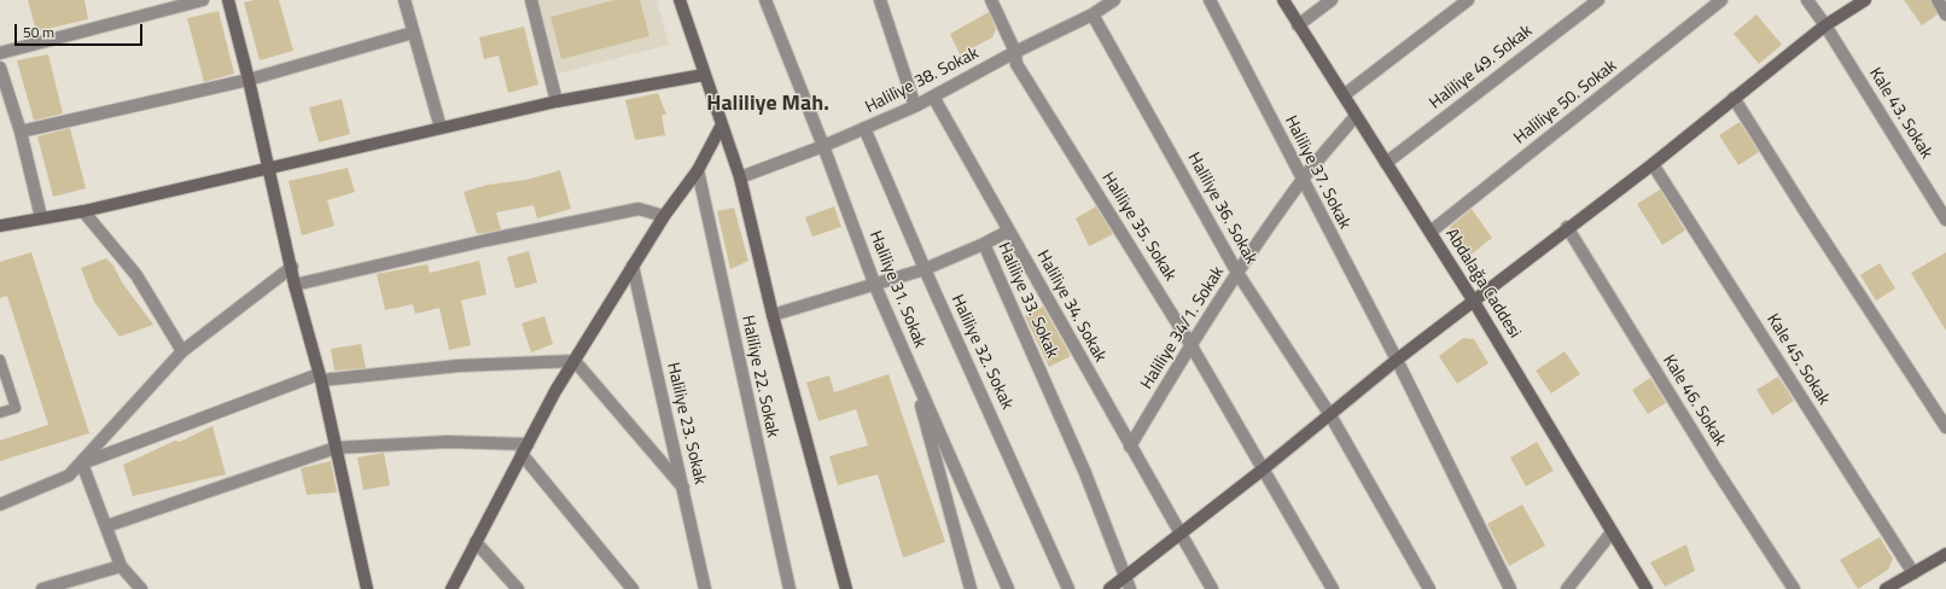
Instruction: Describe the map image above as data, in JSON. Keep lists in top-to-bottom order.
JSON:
{
  "streets": {
    "street": [
      "Haliliye 49. Sokak",
      "Haliliye 38. Sokak",
      "Haliliye 50. Sokak",
      "Kale 43. Sokak",
      "Haliliye 37. Sokak",
      "Haliliye 36. Sokak",
      "Haliliye 35. Sokak",
      "Abdalağa Caddesi",
      "Haliliye 31. Sokak",
      "Haliliye 33. Sokak",
      "Haliliye 34. Sokak",
      "Haliliye 34/1. Sokak",
      "Haliliye 32. Sokak",
      "Kale 45. Sokak",
      "Haliliye 22. Sokak",
      "Kale 46. Sokak",
      "Haliliye 23. Sokak"
    ]
  },
  "crossings": [
    ["Haliliye 49. Sokak", "Abdalağa Caddesi"],
    ["Haliliye 38. Sokak", "Haliliye 36. Sokak"],
    ["Haliliye 38. Sokak", "Haliliye 35. Sokak"],
    ["Haliliye 38. Sokak", "Haliliye 31. Sokak"],
    ["Haliliye 38. Sokak", "Haliliye 34. Sokak"],
    ["Haliliye 38. Sokak", "Haliliye 32. Sokak"],
    ["Haliliye 50. Sokak", "Abdalağa Caddesi"],
    ["Haliliye 37. Sokak", "Haliliye 34/1. Sokak"],
    ["Haliliye 36. Sokak", "Haliliye 34/1. Sokak"],
    ["Haliliye 35. Sokak", "Haliliye 34/1. Sokak"],
    ["Abdalağa Caddesi", "Haliliye 34/1. Sokak"],
    ["Haliliye 31. Sokak", "Haliliye 33. Sokak"],
    ["Haliliye 33. Sokak", "Haliliye 32. Sokak"],
    ["Haliliye 34. Sokak", "Haliliye 34/1. Sokak"]
  ],
  "districts": ["Haliliye Mah."],
  "scale_bar": "50 m"
}
